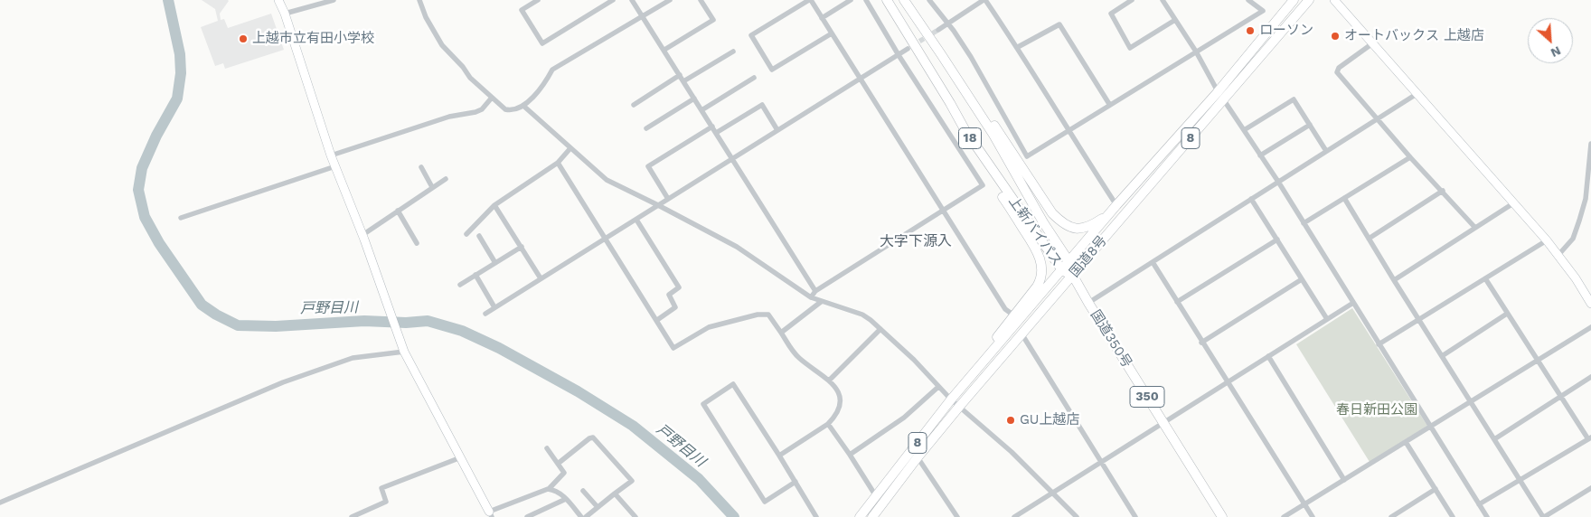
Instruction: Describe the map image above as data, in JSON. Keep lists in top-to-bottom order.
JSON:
{
  "streets": {
    "highway": [
      "18",
      "8",
      "上新バイパス",
      "国道8号",
      "国道350号",
      "350"
    ]
  },
  "crossings": [
    ["8", "国道8号"],
    ["上新バイパス", "国道8号"],
    ["上新バイパス", "国道350号"],
    ["国道8号", "国道350号"]
  ],
  "districts": ["大字下源入"],
  "water": ["戸野目川"],
  "parks": ["春日新田公園"],
  "places": [
    "ローソン",
    "オートバックス 上越店",
    "上越市立有田小学校",
    "GU上越店"
  ],
  "north": "bottom right"
}
